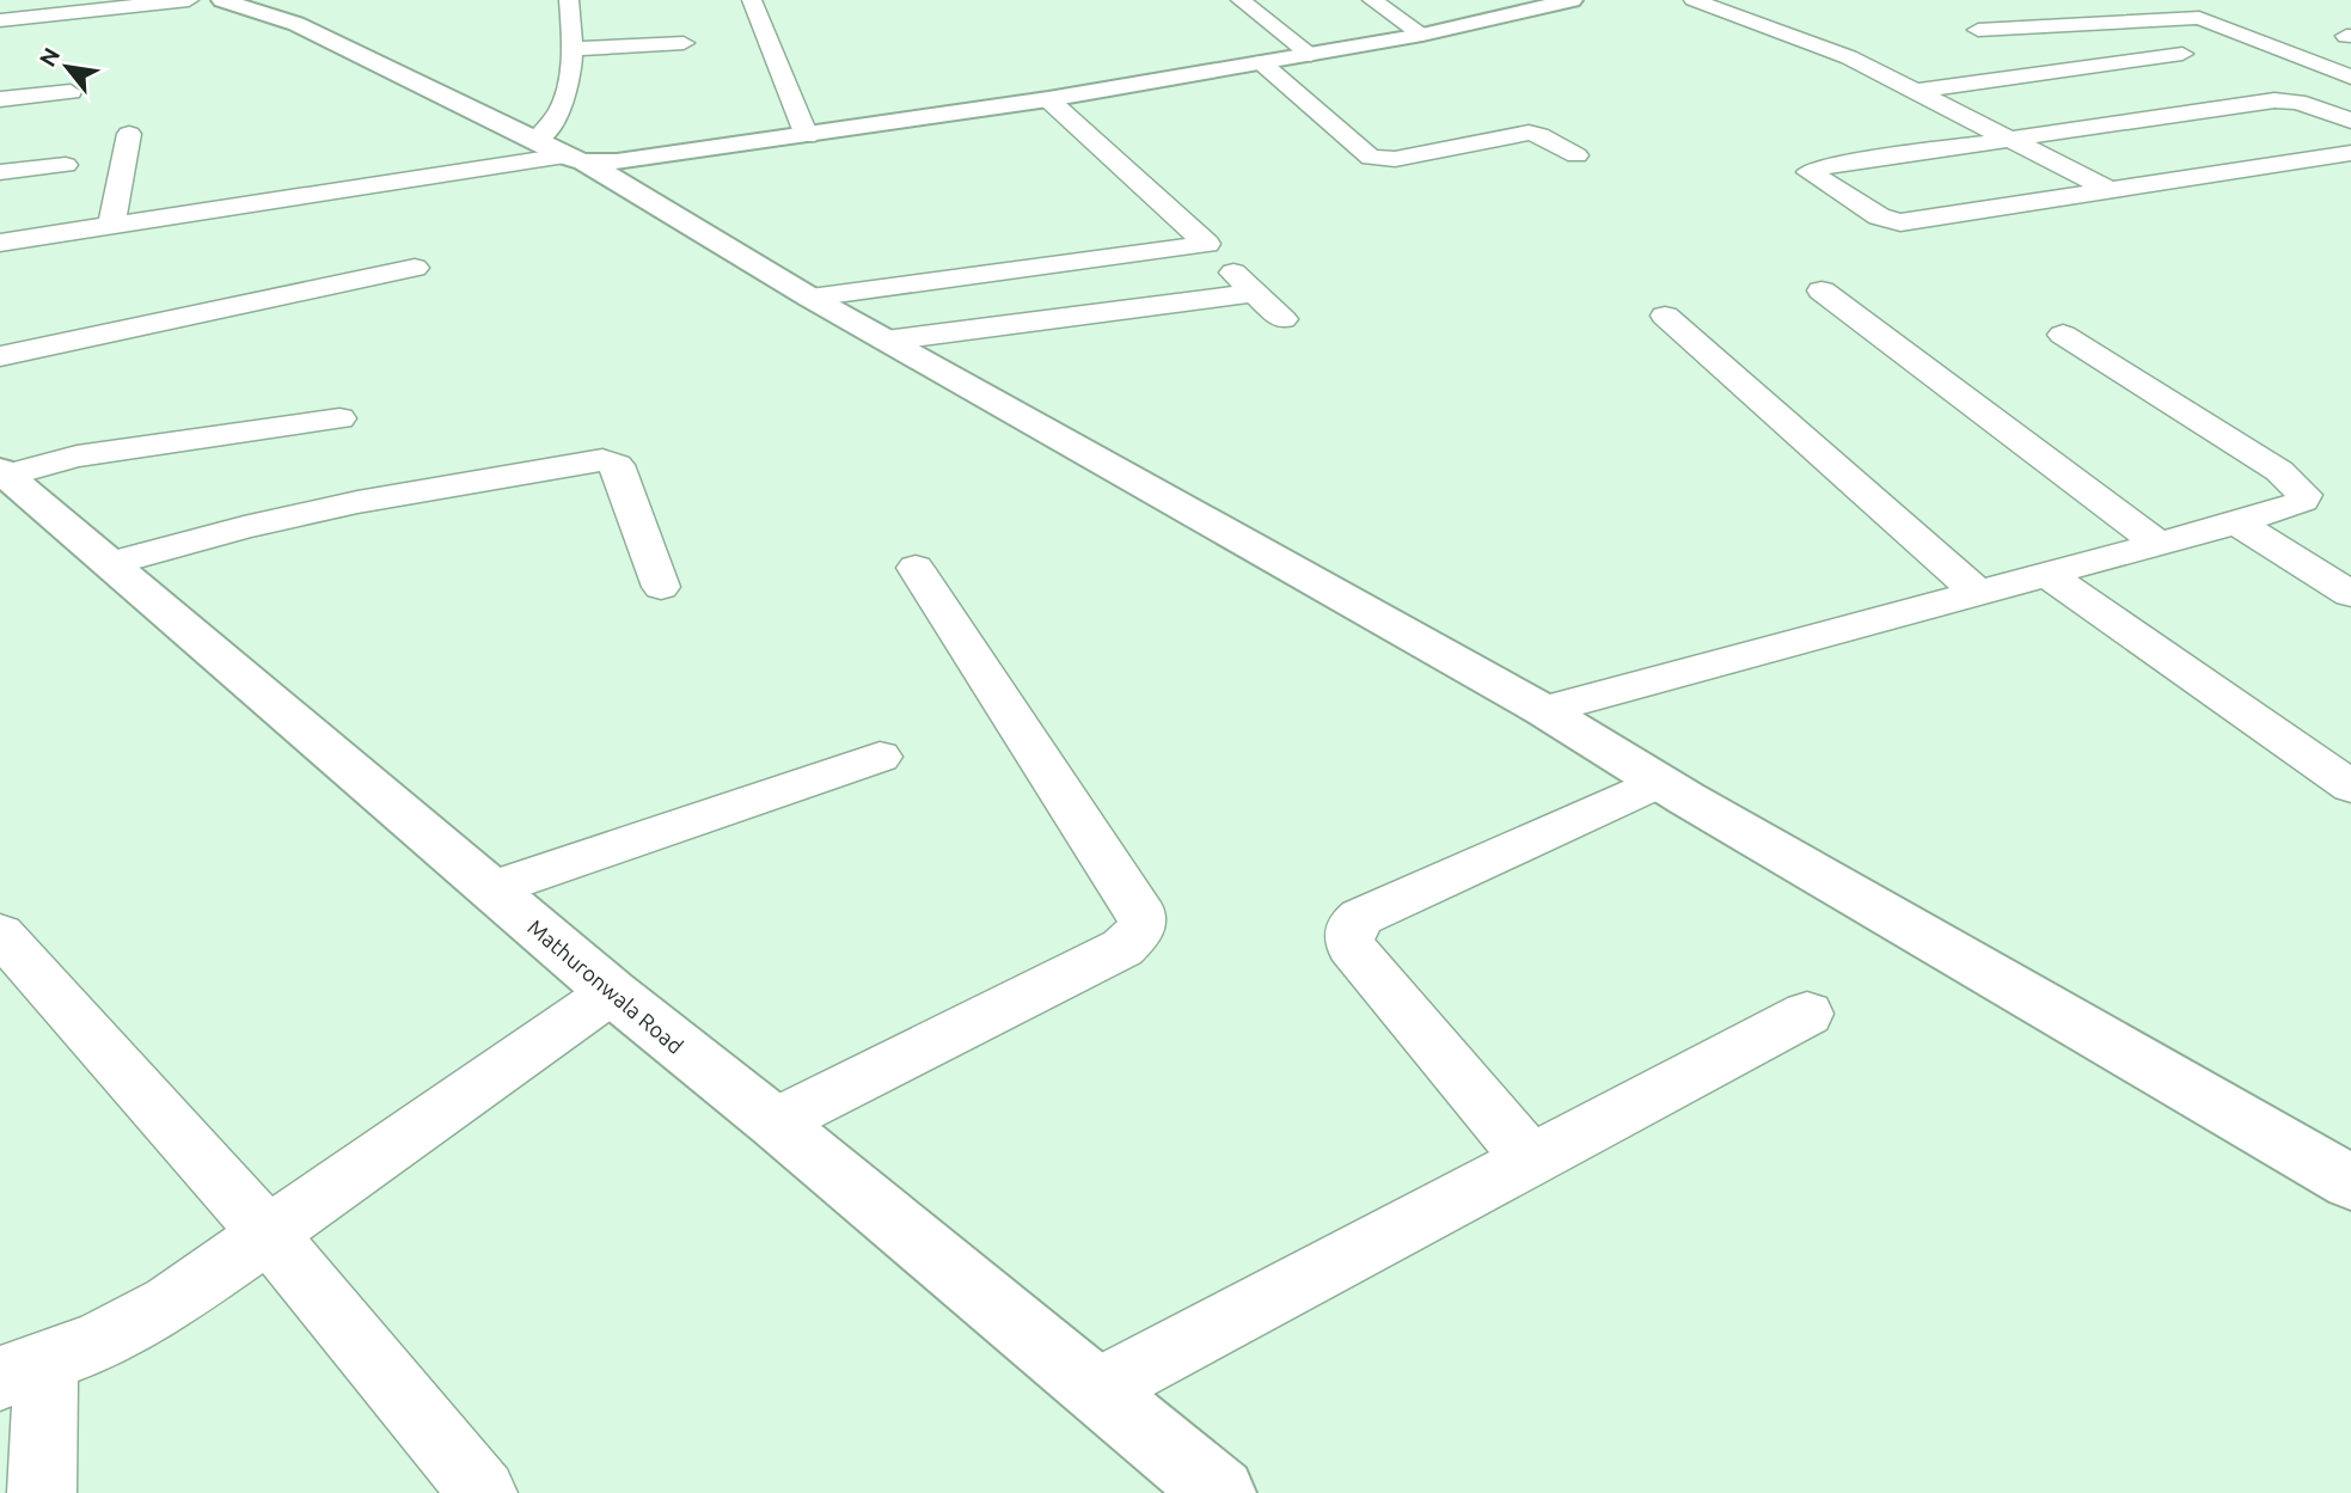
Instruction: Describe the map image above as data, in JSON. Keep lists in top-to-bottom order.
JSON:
{
  "streets": {
    "street": ["Mathuronwala Road"]
  },
  "north": "top left"
}
